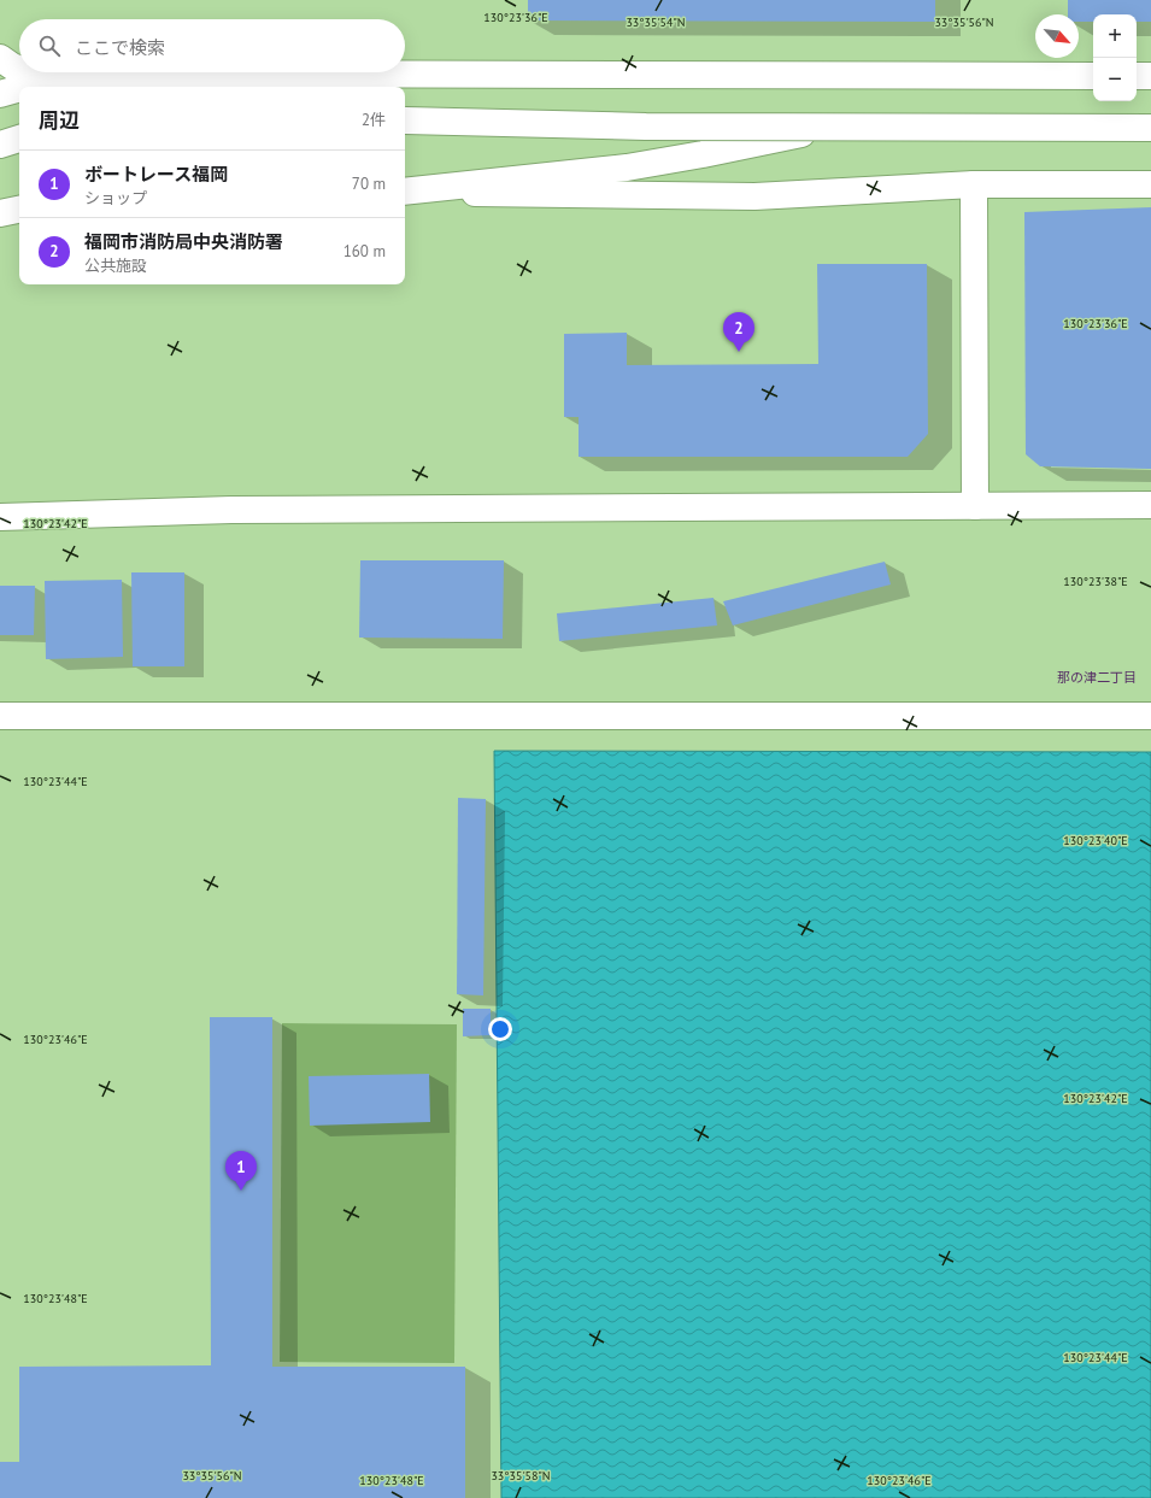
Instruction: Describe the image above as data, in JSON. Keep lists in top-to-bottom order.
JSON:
{
  "districts": ["那の津二丁目"],
  "north": "bottom right",
  "page": {
    "map_buttons": ["+", "−"],
    "search": "ここで検索",
    "heading": ["周辺", "2件"],
    "list": [
      {
        "mark": "1",
        "name": "ボートレース福岡",
        "note": "ショップ",
        "value": "70 m"
      },
      {
        "mark": "2",
        "name": "福岡市消防局中央消防署",
        "note": "公共施設",
        "value": "160 m"
      }
    ],
    "pins": ["2", "1"]
  },
  "coordinates": [
    "130°23'36\"E",
    "33°35'54\"N",
    "33°35'56\"N",
    "130°23'42\"E",
    "130°23'38\"E",
    "130°23'44\"E",
    "130°23'40\"E",
    "130°23'46\"E",
    "130°23'48\"E",
    "33°35'58\"N"
  ]
}
